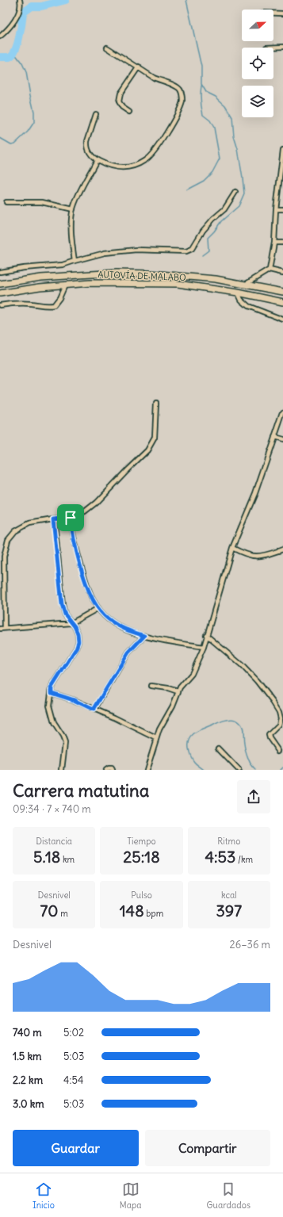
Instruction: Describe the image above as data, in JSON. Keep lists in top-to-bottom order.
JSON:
{
  "streets": {
    "main road": ["AUTOVÍA DE MALABO"]
  },
  "north": "right",
  "page": {
    "heading": ["Carrera matutina", "09:34 · 7 × 740 m"],
    "stats": [
      ["Distancia", "5.18 km"],
      ["Tiempo", "25:18"],
      ["Ritmo", "4:53 /km"],
      ["Desnivel", "70 m"],
      ["Pulso", "148 bpm"],
      ["kcal", "397"]
    ],
    "chart": ["Desnivel", "26–36 m"],
    "list": [
      {
        "name": "740 m",
        "note": "5:02"
      },
      {
        "name": "1.5 km",
        "note": "5:03"
      },
      {
        "name": "2.2 km",
        "note": "4:54"
      },
      {
        "name": "3.0 km",
        "note": "5:03"
      }
    ],
    "buttons": ["Guardar", "Compartir"],
    "tabs": ["Inicio", "Mapa", "Guardados"]
  }
}
